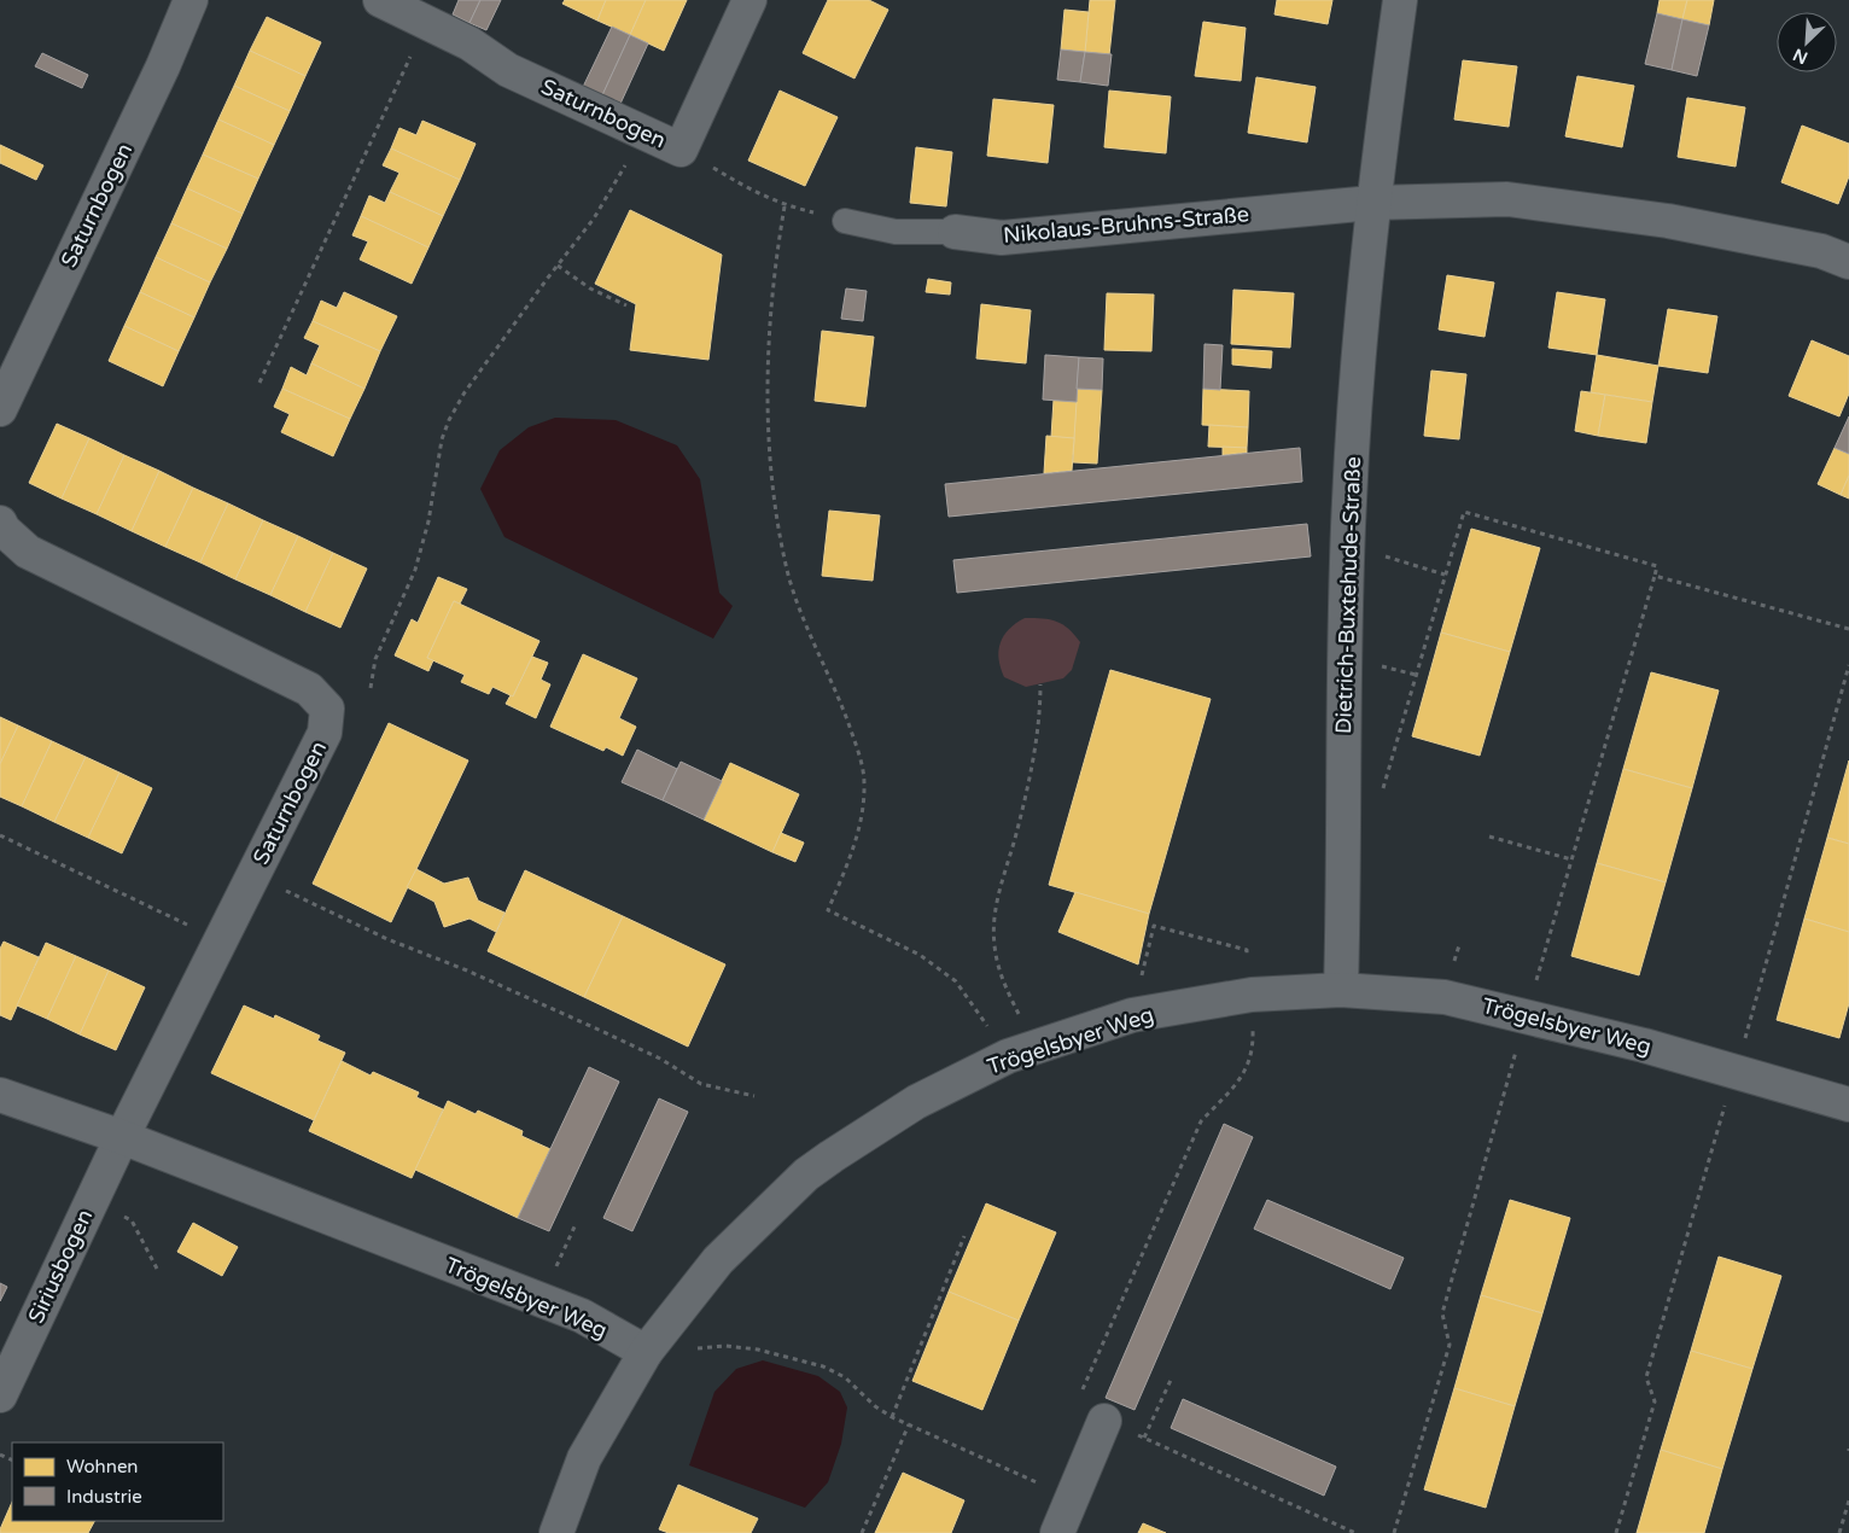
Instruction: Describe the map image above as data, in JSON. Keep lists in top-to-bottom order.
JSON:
{
  "streets": {
    "street": [
      "Saturnbogen",
      "Nikolaus-Bruhns-Straße",
      "Dietrich-Buxtehude-Straße",
      "Trögelsbyer Weg",
      "Siriusbogen"
    ]
  },
  "crossings": [
    ["Saturnbogen", "Trögelsbyer Weg"],
    ["Saturnbogen", "Siriusbogen"],
    ["Nikolaus-Bruhns-Straße", "Dietrich-Buxtehude-Straße"],
    ["Dietrich-Buxtehude-Straße", "Trögelsbyer Weg"],
    ["Trögelsbyer Weg", "Siriusbogen"]
  ],
  "legend": ["Wohnen", "Industrie"],
  "north": "bottom left"
}
